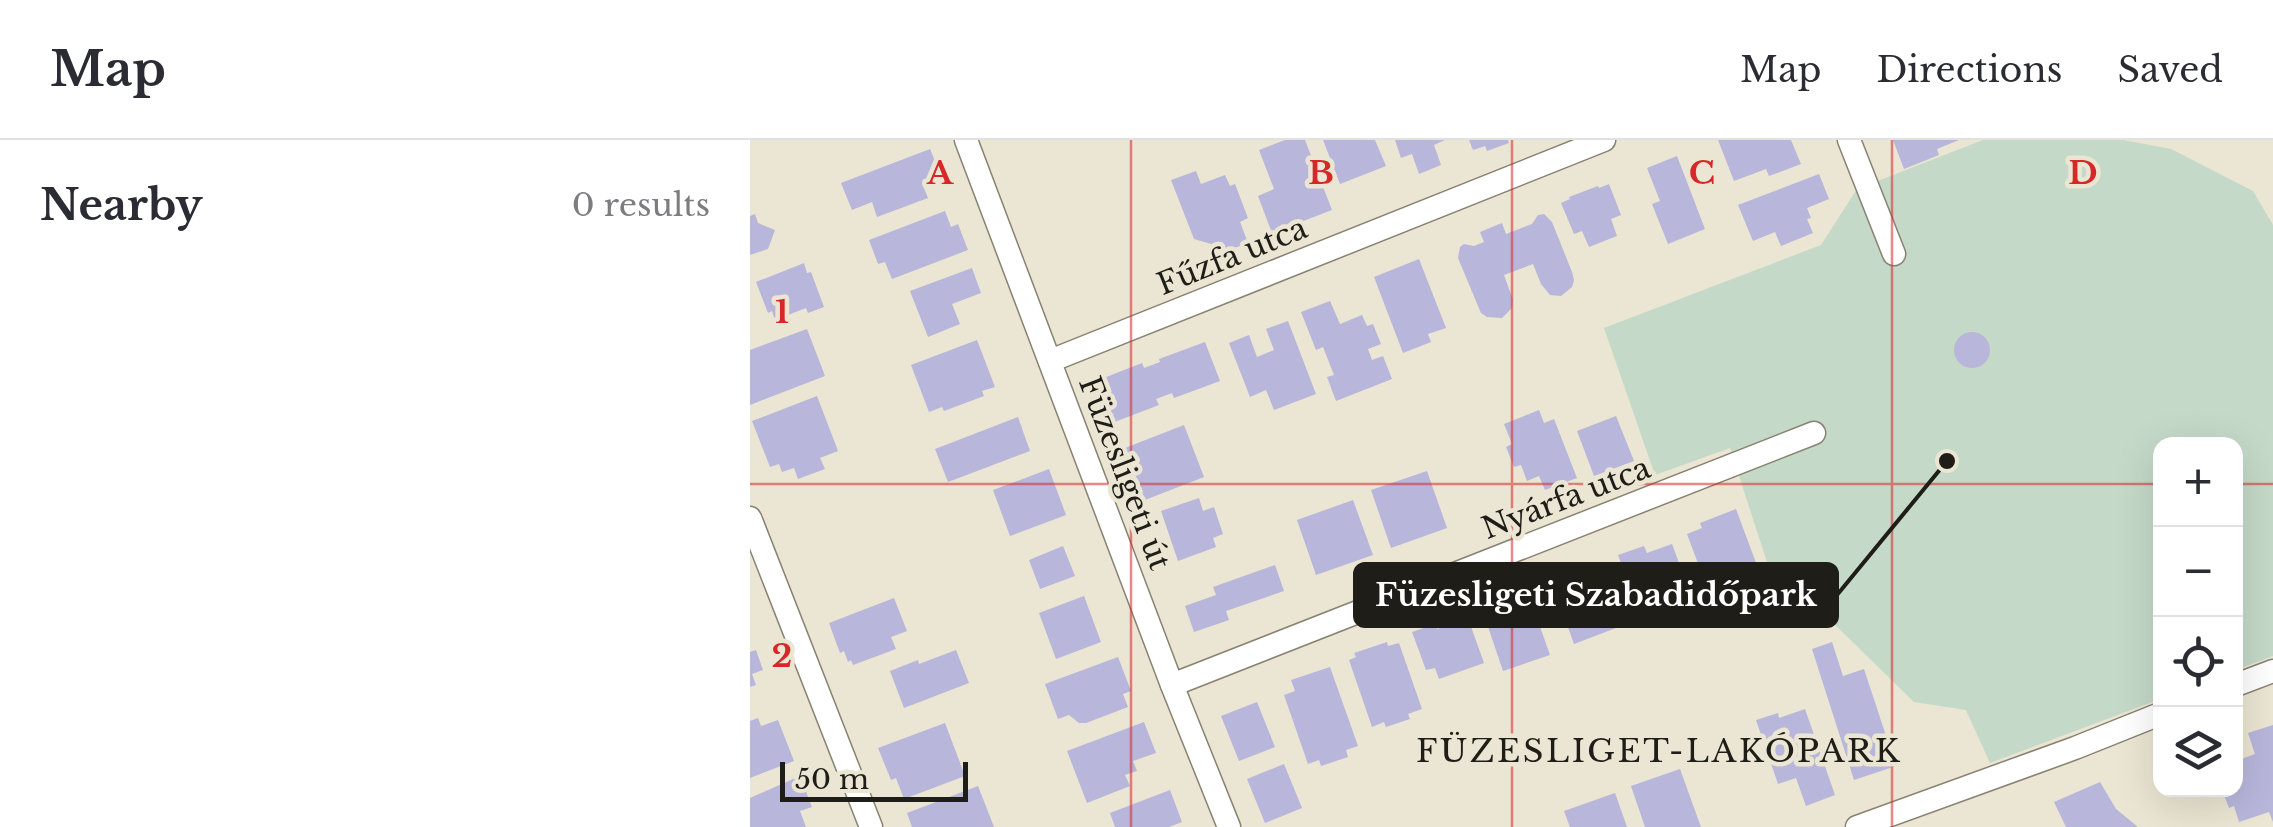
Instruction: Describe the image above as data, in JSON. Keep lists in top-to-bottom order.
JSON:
{
  "streets": {
    "street": ["Fűzfa utca", "Füzesligeti út", "Nyárfa utca"]
  },
  "crossings": [
    ["Fűzfa utca", "Füzesligeti út"],
    ["Füzesligeti út", "Nyárfa utca"]
  ],
  "districts": ["FÜZESLIGET-LAKÓPARK"],
  "places": ["Füzesligeti Szabadidőpark"],
  "scale_bar": "50 m",
  "page": {
    "header": "Map",
    "nav": ["Map", "Directions", "Saved"],
    "heading": ["Nearby", "0 results"],
    "map_buttons": ["+", "−"],
    "scale": "50 m"
  },
  "grid": {
    "columns": [
      "A",
      "B",
      "C",
      "D"
    ],
    "rows": ["1", "2"]
  }
}
